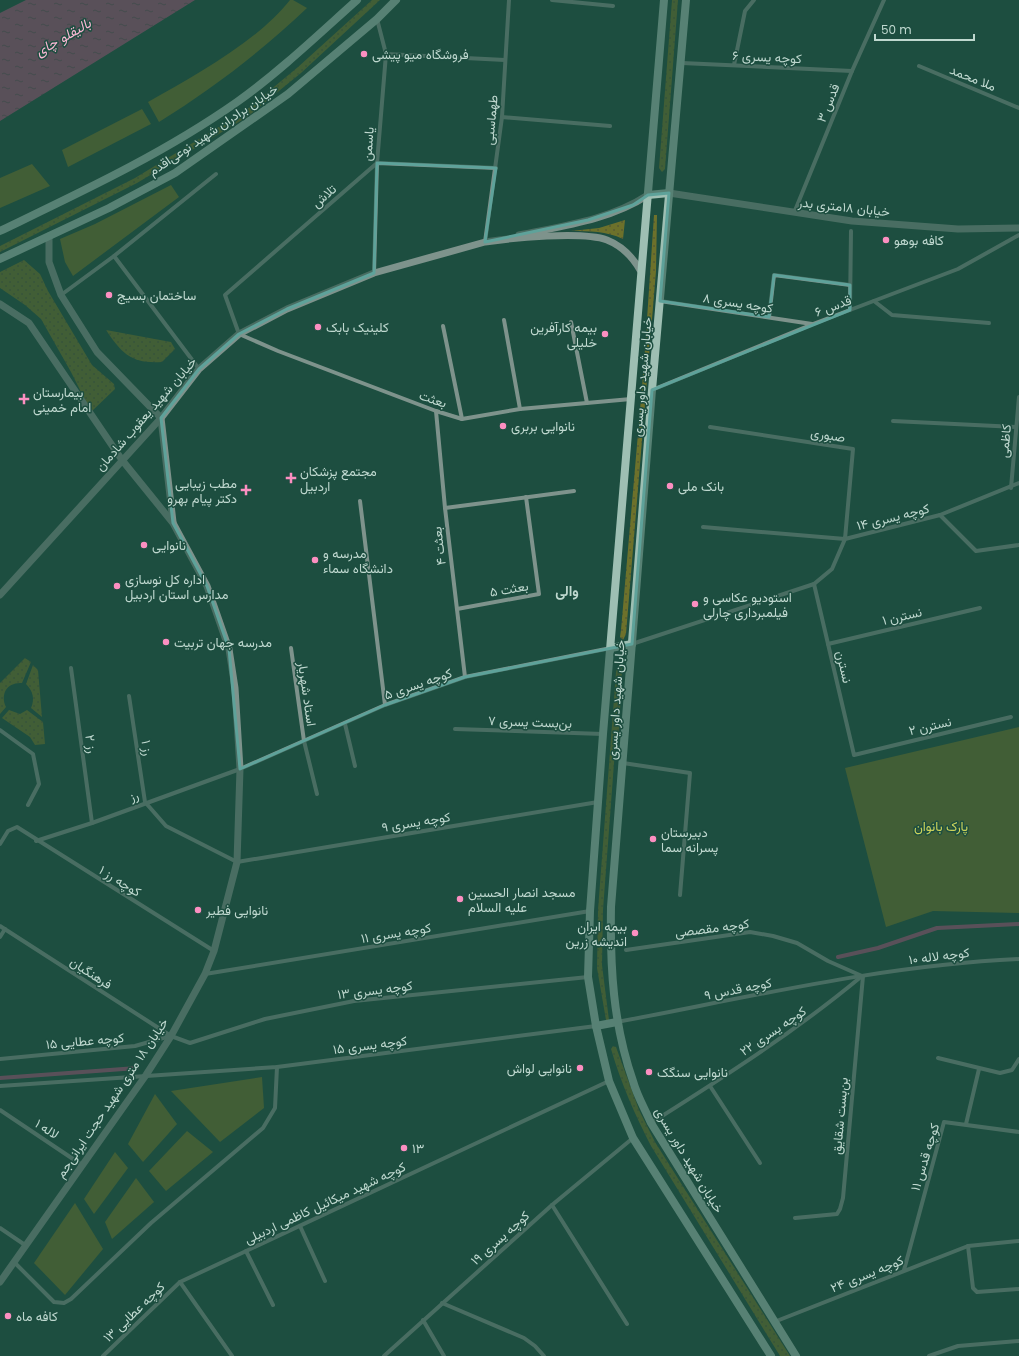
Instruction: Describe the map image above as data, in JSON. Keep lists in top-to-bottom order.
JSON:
{
  "streets": {
    "main road": ["خیابان برادران شهید نوعی‌اقدم", "خیابان شهید داور یسری"],
    "street": [
      "کوچه یسری ۶",
      "ملا محمد",
      "قدس ۳",
      "طهماسبی",
      "یاسمن",
      "تلاش",
      "خیابان ۱۸متری بدر",
      "کوچه یسری ۸",
      "قدس ۶",
      "بعثت",
      "خیابان شهید یعقوب شادمان",
      "صبوری",
      "کاظمی",
      "کوچه یسری ۱۴",
      "بعثت ۴",
      "بعثت ۵",
      "نسترن ۱",
      "نسترن",
      "کوچه یسری ۵",
      "استاد شهریار",
      "بن‌بست یسری ۷",
      "نسترن ۲",
      "رز ۲",
      "رز ۱",
      "رز",
      "کوچه یسری ۹",
      "کوچه رز ۱",
      "کوچه مقصصی",
      "کوچه یسری ۱۱",
      "کوچه لاله ۱۰",
      "فرهنگیان",
      "کوچه قدس ۹",
      "کوچه یسری ۱۳",
      "کوچه یسری ۲۲",
      "کوچه عطایی ۱۵",
      "کوچه یسری ۱۵",
      "خیابان ۱۸ متری شهید حجت ایرانی‌جم",
      "بن‌بست شقایق",
      "لاله ۱",
      "کوچه قدس ۱۱",
      "کوچه شهید میکائیل کاظمی اردبیلی",
      "کوچه یسری ۱۹",
      "کوچه یسری ۲۴",
      "کوچه عطایی ۱۳"
    ]
  },
  "crossings": [
    ["کوچه یسری ۶", "قدس ۳"],
    ["کوچه یسری ۶", "خیابان شهید داور یسری"],
    ["قدس ۳", "خیابان ۱۸متری بدر"],
    ["طهماسبی", "خیابان شهید یعقوب شادمان"],
    ["خیابان برادران شهید نوعی‌اقدم", "یاسمن"],
    ["یاسمن", "تلاش"],
    ["یاسمن", "خیابان شهید یعقوب شادمان"],
    ["تلاش", "بعثت"],
    ["تلاش", "خیابان شهید یعقوب شادمان"],
    ["خیابان ۱۸متری بدر", "خیابان شهید داور یسری"],
    ["کوچه یسری ۸", "قدس ۶"],
    ["کوچه یسری ۸", "خیابان شهید داور یسری"],
    ["قدس ۶", "خیابان شهید داور یسری"],
    ["خیابان شهید داور یسری", "بعثت"],
    ["خیابان شهید داور یسری", "خیابان شهید یعقوب شادمان"],
    ["خیابان شهید داور یسری", "کوچه یسری ۱۴"],
    ["خیابان شهید داور یسری", "کوچه یسری ۵"],
    ["خیابان شهید داور یسری", "بن‌بست یسری ۷"],
    ["خیابان شهید داور یسری", "کوچه یسری ۹"],
    ["خیابان شهید داور یسری", "کوچه یسری ۱۱"],
    ["خیابان شهید داور یسری", "کوچه قدس ۹"],
    ["خیابان شهید داور یسری", "کوچه یسری ۱۳"],
    ["خیابان شهید داور یسری", "کوچه یسری ۲۲"],
    ["خیابان شهید داور یسری", "کوچه یسری ۱۵"],
    ["خیابان شهید داور یسری", "کوچه شهید میکائیل کاظمی اردبیلی"],
    ["خیابان شهید داور یسری", "کوچه یسری ۱۹"],
    ["خیابان شهید داور یسری", "کوچه یسری ۲۴"],
    ["بعثت", "خیابان شهید یعقوب شادمان"],
    ["بعثت", "بعثت ۴"],
    ["خیابان شهید یعقوب شادمان", "خیابان ۱۸ متری شهید حجت ایرانی‌جم"],
    ["صبوری", "کوچه یسری ۱۴"],
    ["کاظمی", "کوچه یسری ۱۴"],
    ["کوچه یسری ۱۴", "نسترن"],
    ["بعثت ۴", "بعثت ۵"],
    ["بعثت ۴", "کوچه یسری ۵"],
    ["نسترن ۱", "نسترن"],
    ["نسترن", "نسترن ۲"],
    ["کوچه یسری ۵", "استاد شهریار"],
    ["کوچه یسری ۵", "رز"],
    ["کوچه یسری ۵", "خیابان ۱۸ متری شهید حجت ایرانی‌جم"],
    ["رز ۲", "رز"],
    ["رز ۱", "رز"],
    ["رز", "کوچه رز ۱"],
    ["رز", "خیابان ۱۸ متری شهید حجت ایرانی‌جم"],
    ["کوچه یسری ۹", "خیابان ۱۸ متری شهید حجت ایرانی‌جم"],
    ["کوچه رز ۱", "خیابان ۱۸ متری شهید حجت ایرانی‌جم"],
    ["کوچه مقصصی", "کوچه لاله ۱۰"],
    ["کوچه مقصصی", "کوچه قدس ۹"],
    ["کوچه مقصصی", "کوچه یسری ۲۲"],
    ["کوچه مقصصی", "بن‌بست شقایق"],
    ["کوچه یسری ۱۱", "خیابان ۱۸ متری شهید حجت ایرانی‌جم"],
    ["کوچه لاله ۱۰", "کوچه قدس ۹"],
    ["کوچه لاله ۱۰", "کوچه یسری ۲۲"],
    ["کوچه لاله ۱۰", "بن‌بست شقایق"],
    ["فرهنگیان", "کوچه یسری ۱۳"],
    ["فرهنگیان", "کوچه عطایی ۱۵"],
    ["فرهنگیان", "خیابان ۱۸ متری شهید حجت ایرانی‌جم"],
    ["کوچه قدس ۹", "کوچه یسری ۲۲"],
    ["کوچه قدس ۹", "بن‌بست شقایق"],
    ["کوچه یسری ۱۳", "کوچه عطایی ۱۵"],
    ["کوچه یسری ۱۳", "خیابان ۱۸ متری شهید حجت ایرانی‌جم"],
    ["کوچه یسری ۲۲", "بن‌بست شقایق"],
    ["کوچه عطایی ۱۵", "خیابان ۱۸ متری شهید حجت ایرانی‌جم"],
    ["کوچه یسری ۱۵", "خیابان ۱۸ متری شهید حجت ایرانی‌جم"],
    ["خیابان ۱۸ متری شهید حجت ایرانی‌جم", "لاله ۱"],
    ["کوچه قدس ۱۱", "کوچه یسری ۲۴"],
    ["کوچه شهید میکائیل کاظمی اردبیلی", "کوچه عطایی ۱۳"]
  ],
  "districts": ["والی"],
  "water": ["بالیقلو چای"],
  "parks": ["پارک بانوان"],
  "places": {
    "other": [
      "فروشگاه میو پیشی",
      "کافه بوهو",
      "ساختمان بسیج",
      "کلینیک بابک",
      "بیمه کارآفرین خلیلی",
      "نانوایی بربری",
      "بانک ملی",
      "نانوایی",
      "مدرسه و دانشگاه سماء",
      "اداره کل نوسازی مدارس استان اردبیل",
      "استودیو عکاسی و فیلمبرداری چارلی",
      "مدرسه جهان تربیت",
      "دبیرستان پسرانه سما",
      "مسجد انصار الحسین علیه السلام",
      "نانوایی فطیر",
      "بیمه ایران اندیشه زرین",
      "نانوایی لواش",
      "نانوایی سنگک",
      "۱۳",
      "کافه ماه"
    ],
    "health": ["بیمارستان امام خمینی", "مجتمع پزشکان اردبیل", "مطب زیبایی دکتر پیام بهرو"]
  },
  "scale_bar": "50 m"
}
